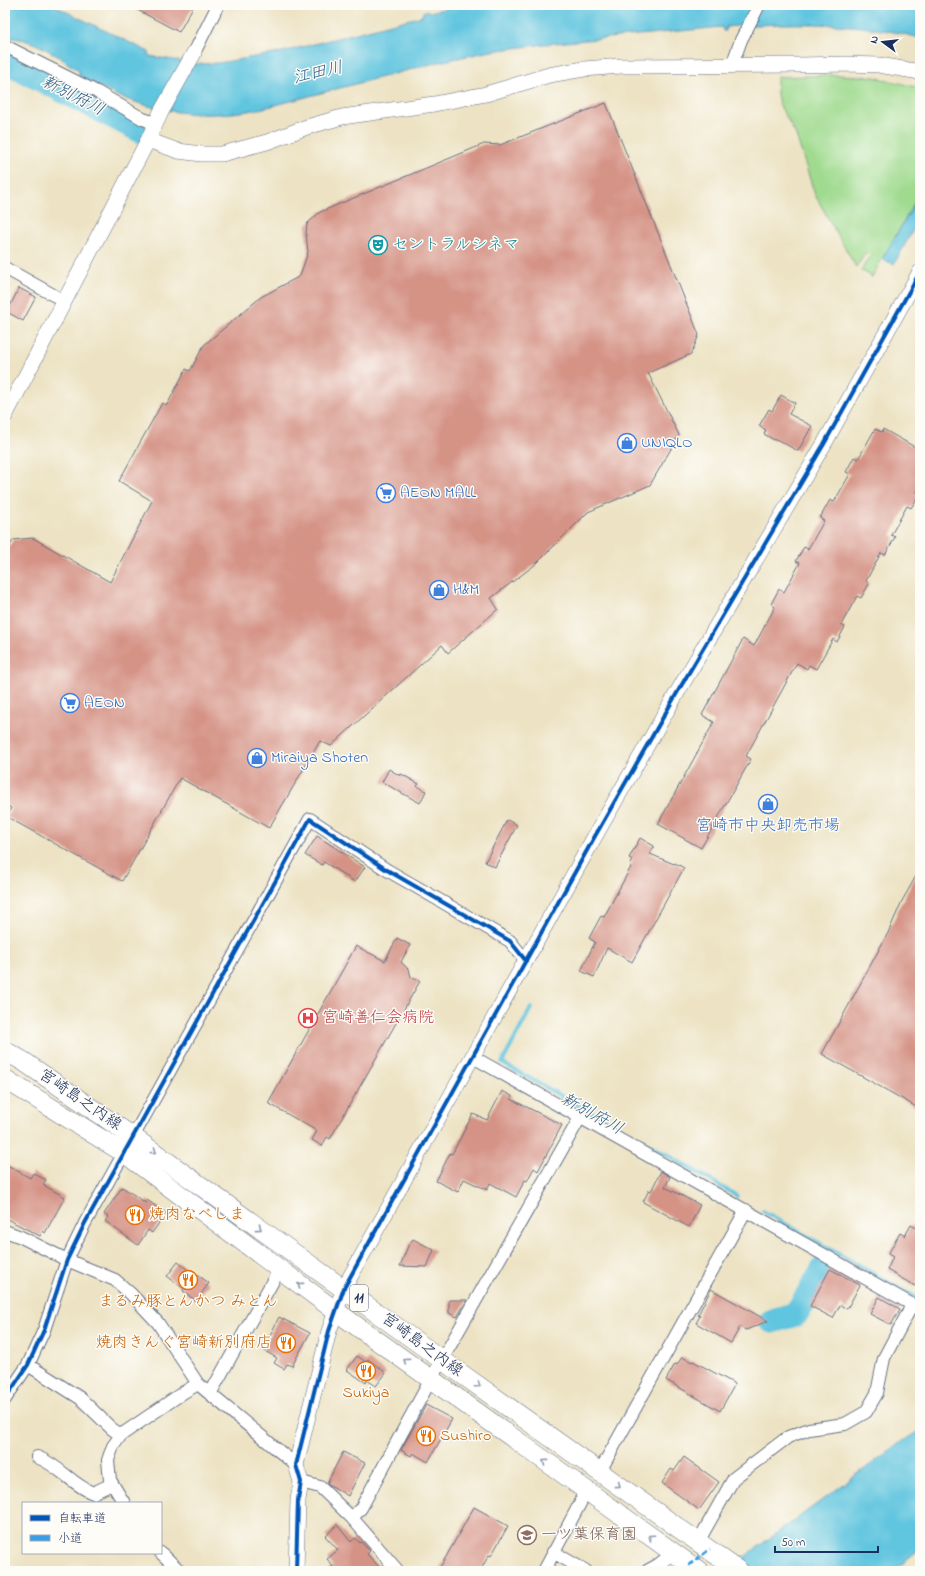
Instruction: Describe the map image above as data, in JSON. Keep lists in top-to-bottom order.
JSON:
{
  "streets": {
    "main road": ["宮崎島之内線", "11"]
  },
  "water": ["江田川", "新別府川"],
  "places": {
    "theatre": ["セントラルシネマ"],
    "shop": [
      "UNIQLO",
      "H&M",
      "Miraiya Shoten",
      "宮崎市中央卸売市場"
    ],
    "supermarket": ["AEON MALL", "AEON"],
    "hospital": ["宮崎善仁会病院"],
    "restaurant": [
      "焼肉なべしま",
      "まるみ豚とんかつ みとん",
      "焼肉きんぐ宮崎新別府店",
      "Sukiya",
      "Sushiro"
    ],
    "school or university": ["一ツ葉保育園"]
  },
  "legend": ["自転車道", "小道"],
  "scale_bar": "50 m",
  "north": "left"
}
